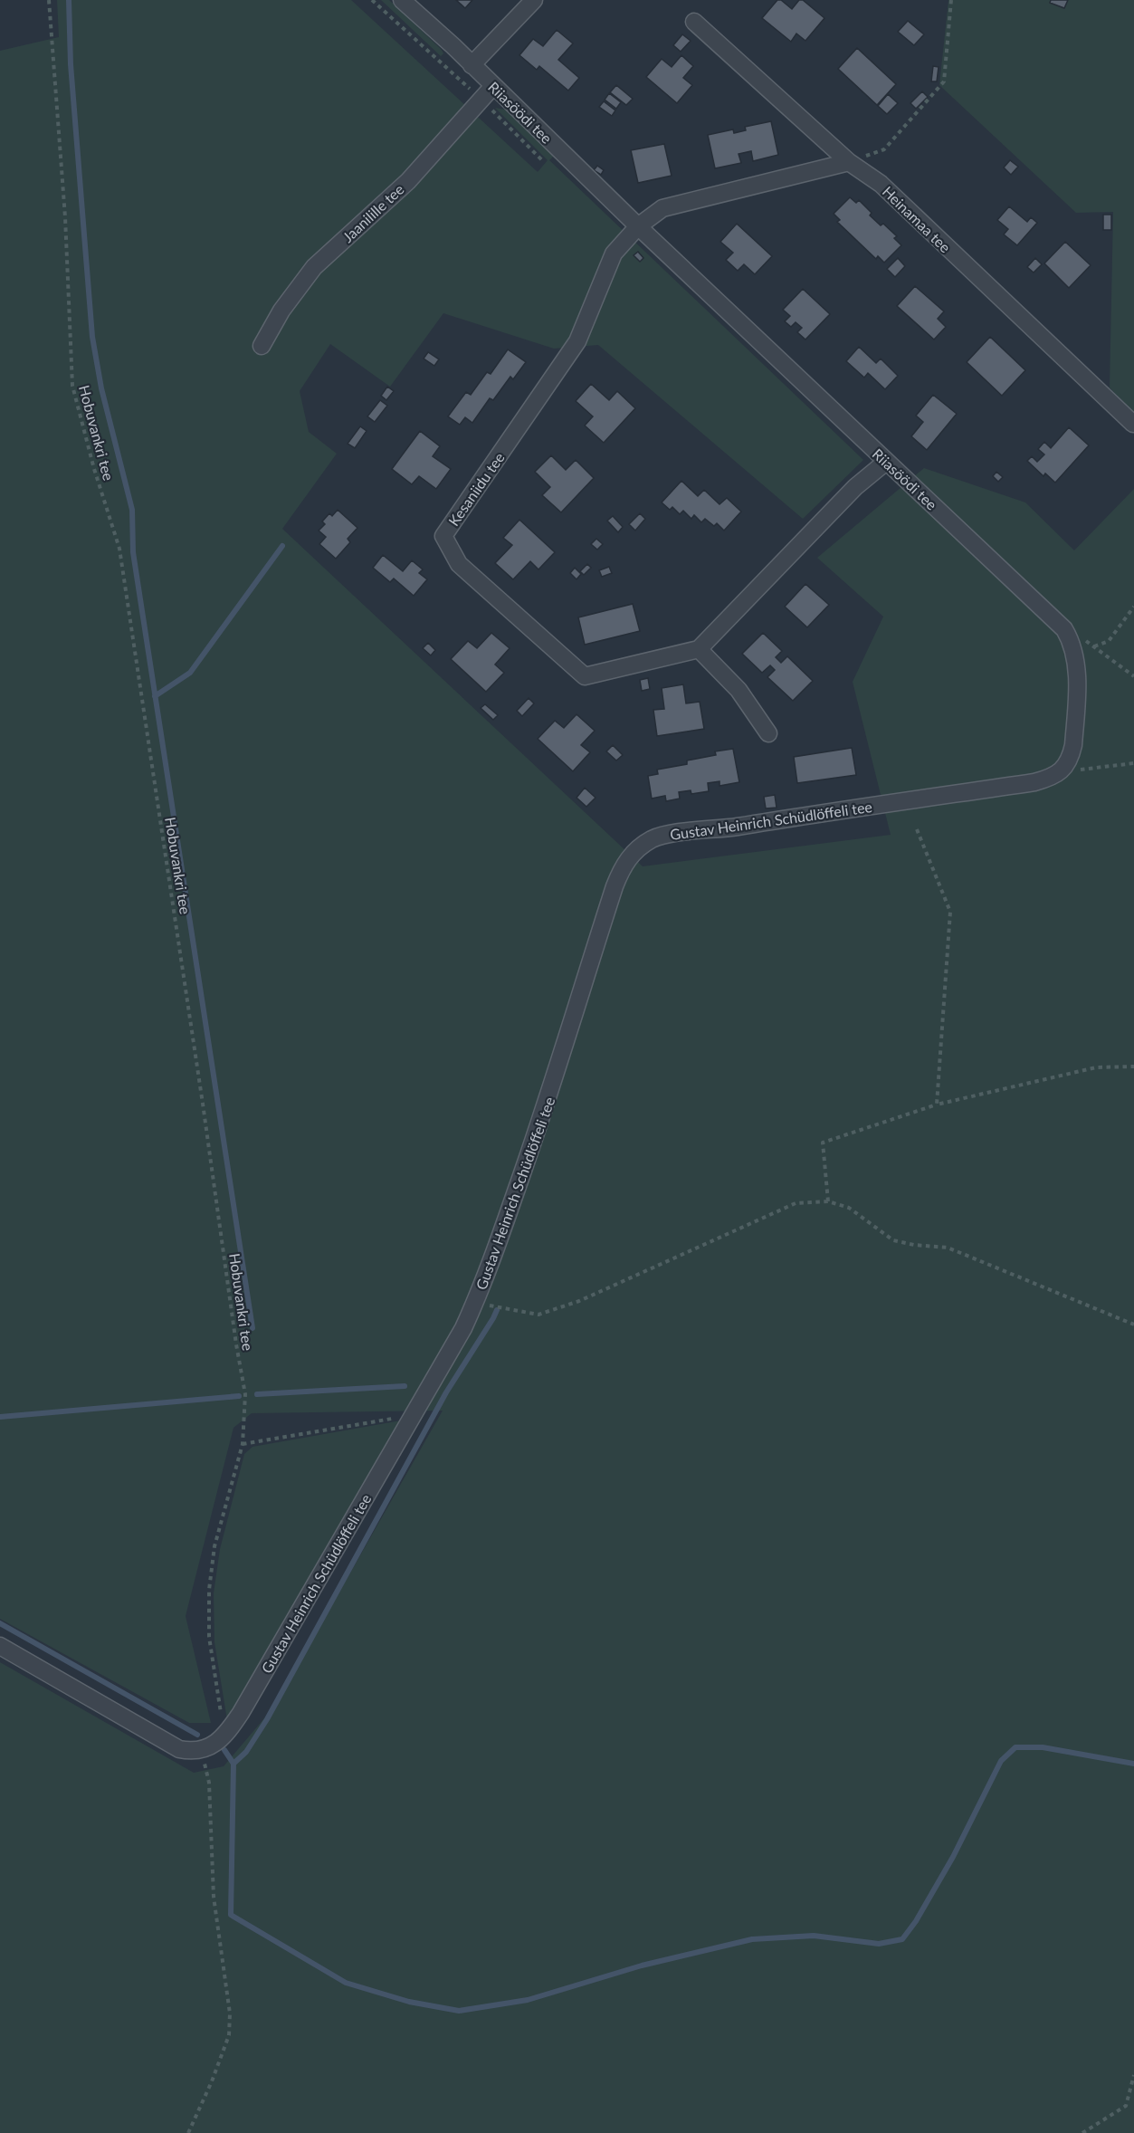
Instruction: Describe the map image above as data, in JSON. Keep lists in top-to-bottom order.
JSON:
{
  "streets": {
    "street": [
      "Riiasöödi tee",
      "Jaanilille tee",
      "Heinamaa tee",
      "Kesaniidu tee",
      "Gustav Heinrich Schüdlöffeli tee"
    ],
    "path": ["Hobuvankri tee"]
  },
  "crossings": [
    ["Riiasöödi tee", "Jaanilille tee"],
    ["Riiasöödi tee", "Kesaniidu tee"],
    ["Riiasöödi tee", "Gustav Heinrich Schüdlöffeli tee"],
    ["Hobuvankri tee", "Gustav Heinrich Schüdlöffeli tee"]
  ]
}
